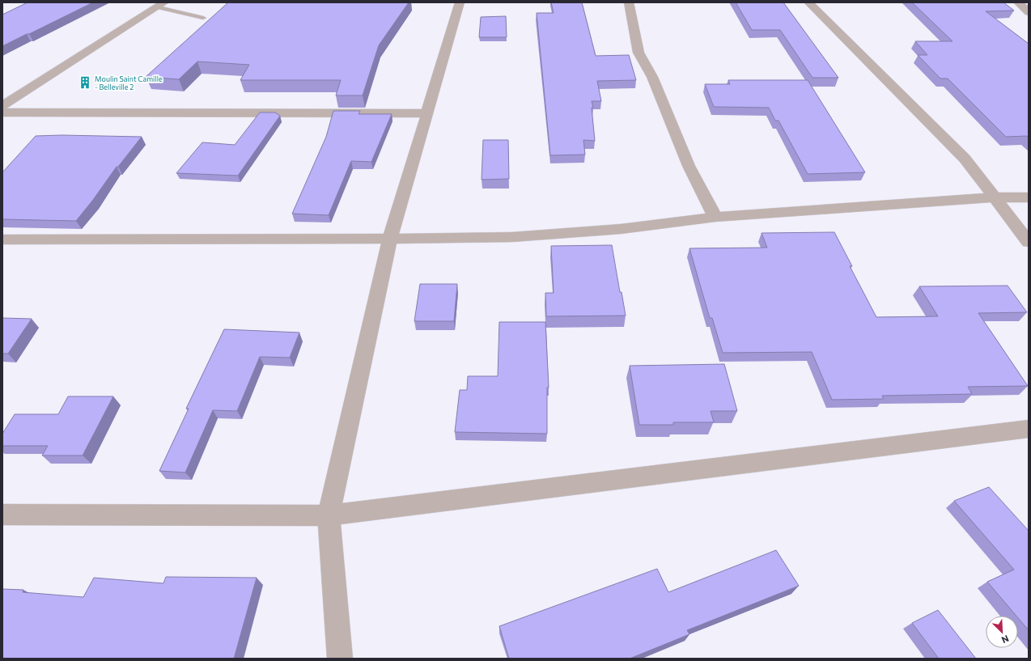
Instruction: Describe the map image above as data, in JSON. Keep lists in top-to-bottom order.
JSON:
{
  "places": {
    "building": ["Moulin Saint Camille - Belleville 2"]
  },
  "north": "bottom right"
}
